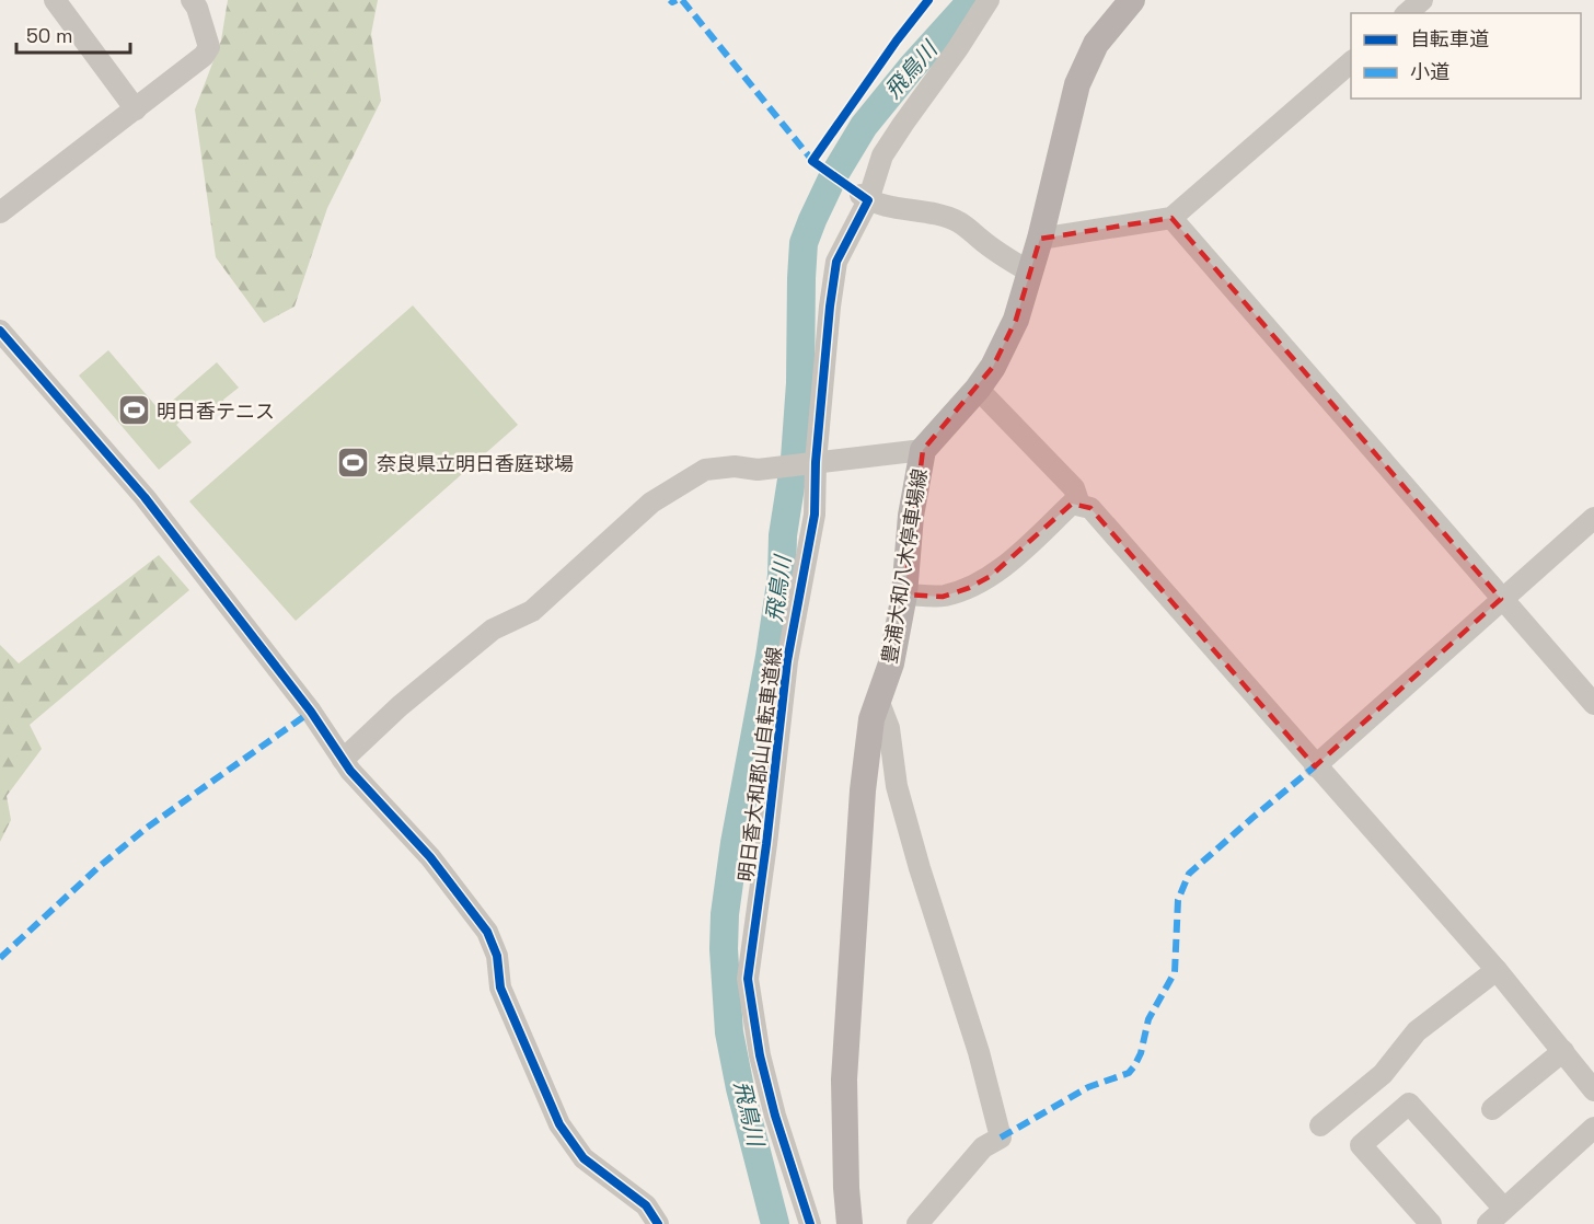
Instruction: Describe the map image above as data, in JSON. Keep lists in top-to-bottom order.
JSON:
{
  "streets": {
    "main road": ["豊浦大和八木停車場線"],
    "street": ["明日香大和郡山自転車道線"]
  },
  "water": ["飛鳥川"],
  "places": {
    "sports": ["明日香テニス", "奈良県立明日香庭球場"]
  },
  "legend": ["自転車道", "小道"],
  "scale_bar": "50 m"
}
